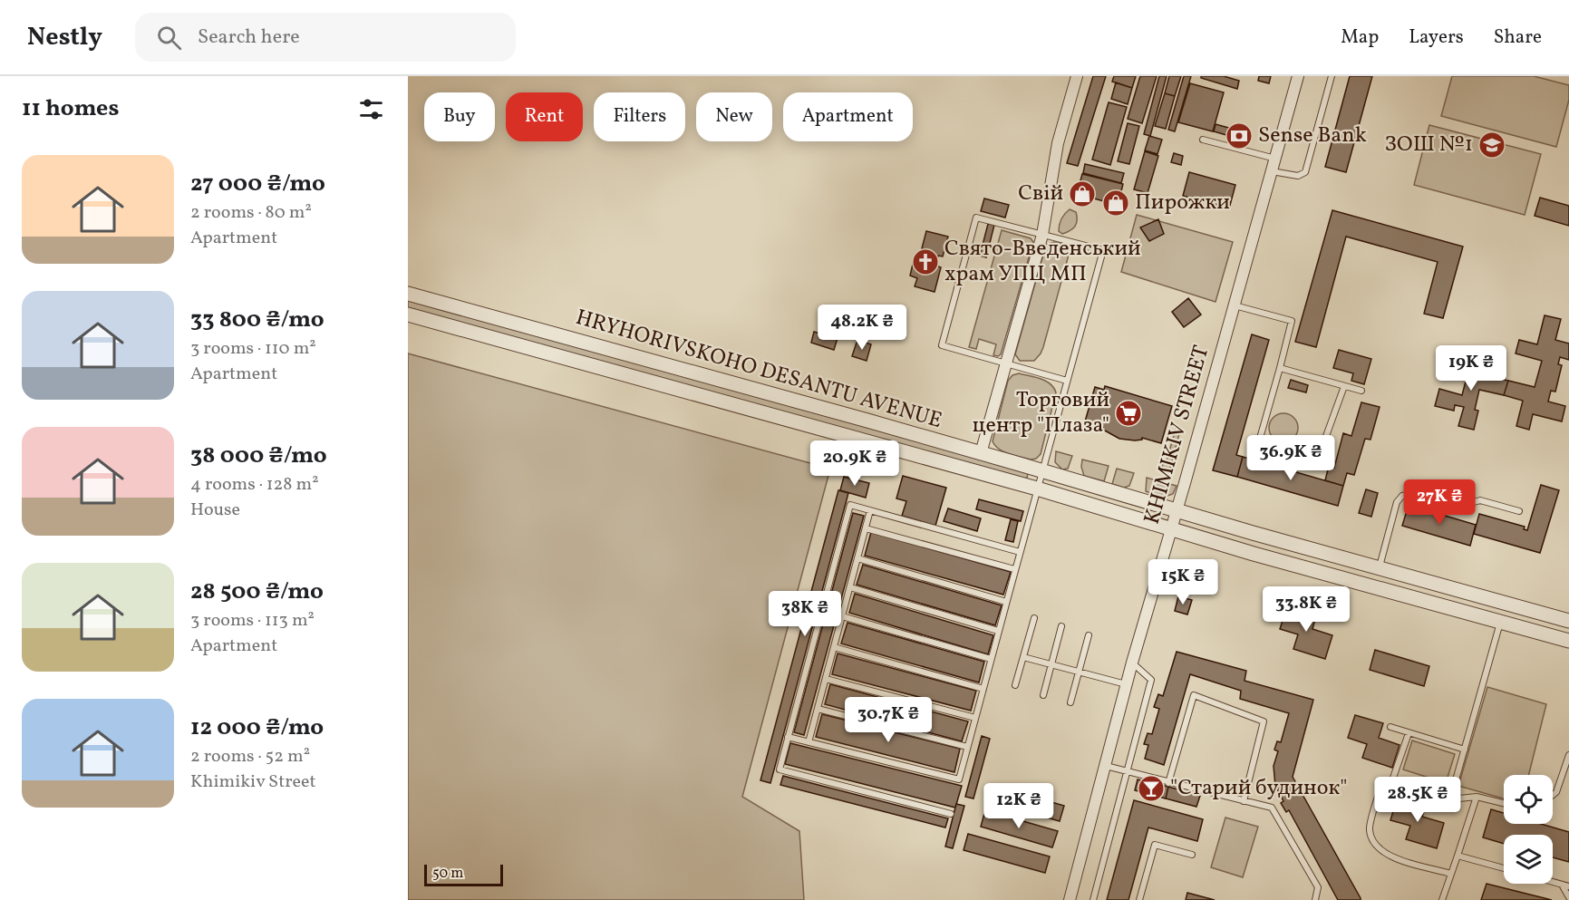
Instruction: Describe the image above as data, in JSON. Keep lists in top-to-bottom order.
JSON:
{
  "streets": {
    "street": ["HRYHORIVSKOHO DESANTU AVENUE", "KHIMIKIV STREET"]
  },
  "crossings": [
    ["HRYHORIVSKOHO DESANTU AVENUE", "KHIMIKIV STREET"]
  ],
  "places": {
    "bank": ["Sense Bank"],
    "school or university": ["ЗОШ №1"],
    "shop": ["Свій", "Пирожки"],
    "church": ["Свято-Введенський храм УПЦ МП"],
    "supermarket": ["Торговий центр \"Плаза\""],
    "bar": ["\"Старий будинок\""]
  },
  "scale_bar": "50 m",
  "page": {
    "header": "Nestly",
    "search": "Search here",
    "nav": ["Map", "Layers", "Share"],
    "heading": "11 homes",
    "chip": [
      "Buy",
      "Rent",
      "Filters",
      "New",
      "Apartment"
    ],
    "list": [
      {
        "name": "27 000 ₴/mo",
        "note": "2 rooms · 80 m² · Apartment"
      },
      {
        "name": "33 800 ₴/mo",
        "note": "3 rooms · 110 m² · Apartment"
      },
      {
        "name": "38 000 ₴/mo",
        "note": "4 rooms · 128 m² · House"
      },
      {
        "name": "28 500 ₴/mo",
        "note": "3 rooms · 113 m² · Apartment"
      },
      {
        "name": "12 000 ₴/mo",
        "note": "2 rooms · 52 m² · Khimikiv Street"
      }
    ],
    "price": [
      "48.2K ₴",
      "19K ₴",
      "36.9K ₴",
      "20.9K ₴",
      "27K ₴",
      "15K ₴",
      "33.8K ₴",
      "38K ₴",
      "30.7K ₴",
      "28.5K ₴",
      "12K ₴"
    ],
    "scale": "50 m"
  }
}
